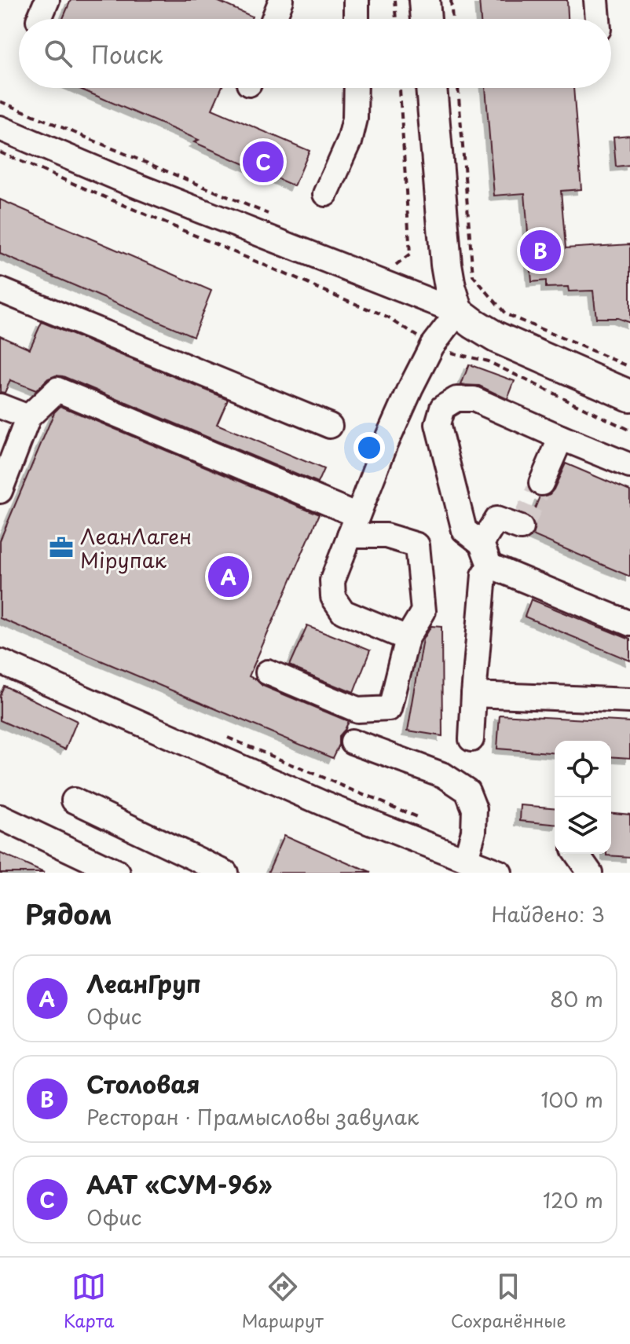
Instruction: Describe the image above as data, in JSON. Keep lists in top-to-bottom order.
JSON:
{
  "places": {
    "office": ["ЛеанЛаген Мірупак"]
  },
  "page": {
    "search": "Поиск",
    "pins": ["C", "B", "A"],
    "heading": ["Рядом", "Найдено: 3"],
    "list": [
      {
        "mark": "A",
        "name": "ЛеанГруп",
        "note": "Офис",
        "value": "80 m"
      },
      {
        "mark": "B",
        "name": "Столовая",
        "note": "Ресторан · Прамысловы завулак",
        "value": "100 m"
      },
      {
        "mark": "C",
        "name": "ААТ «СУМ-96»",
        "note": "Офис",
        "value": "120 m"
      }
    ],
    "nav": ["Карта", "Маршрут", "Сохранённые"]
  }
}
